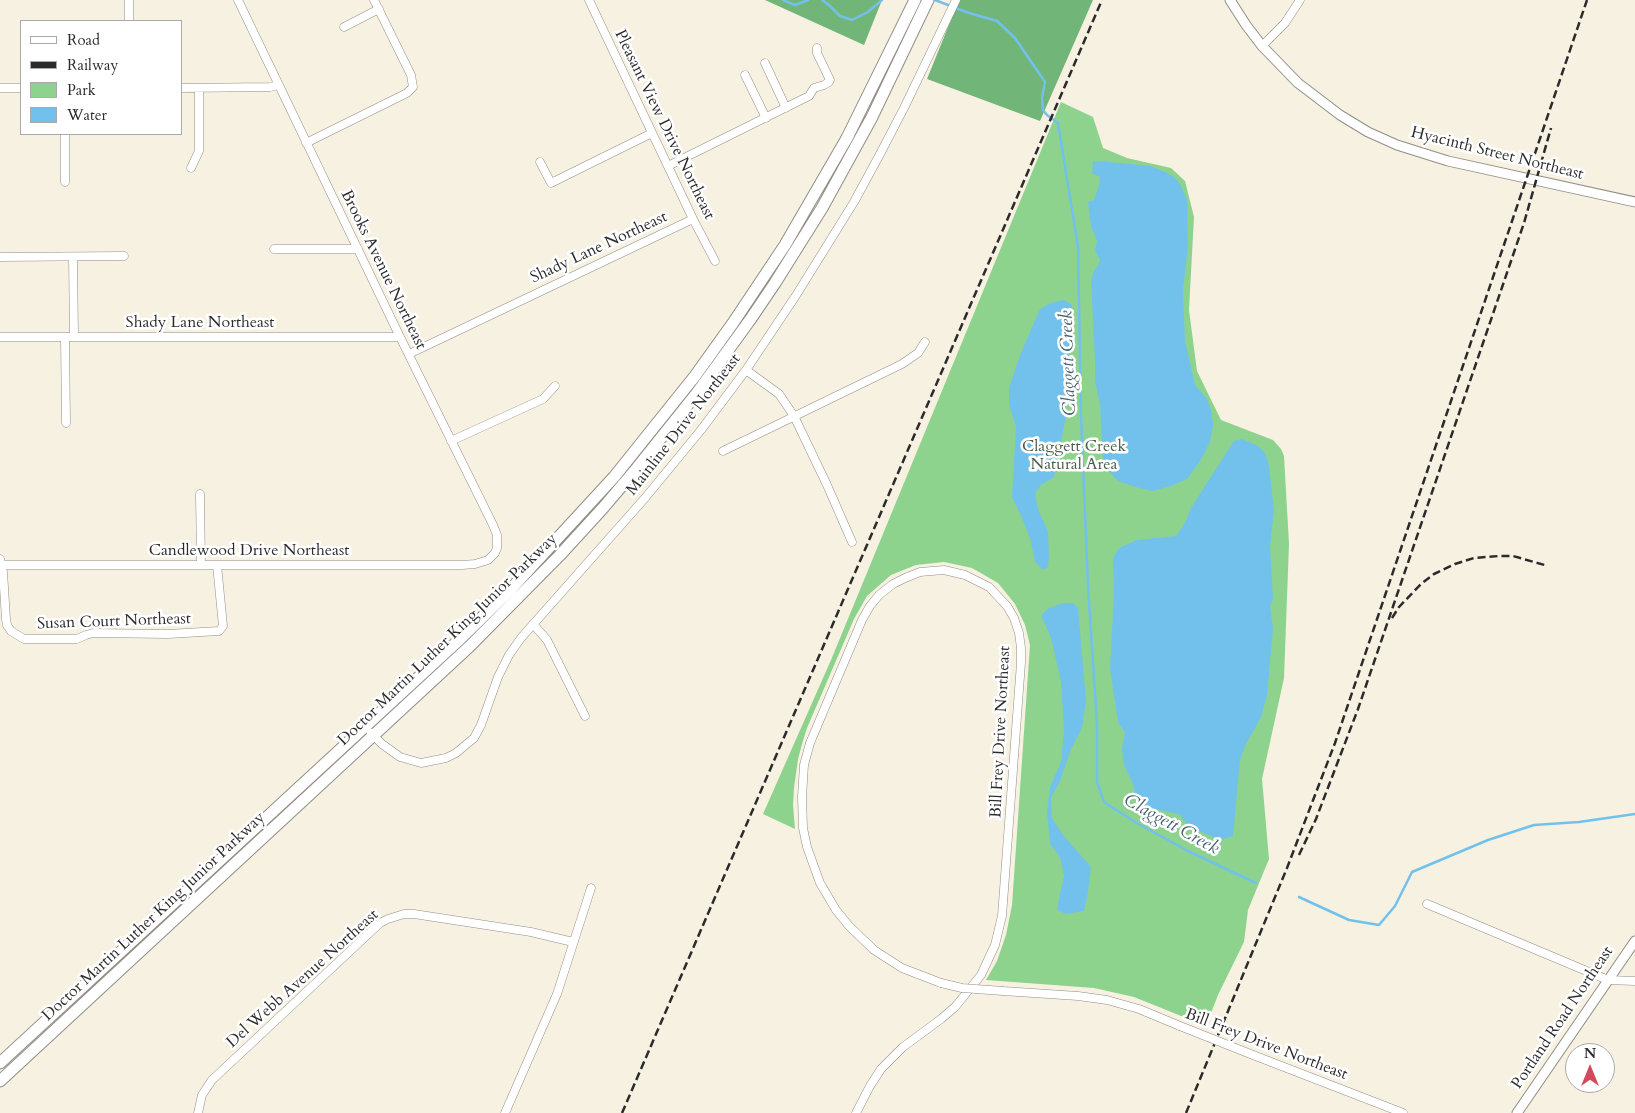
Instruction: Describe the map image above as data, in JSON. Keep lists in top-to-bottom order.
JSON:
{
  "streets": {
    "highway": ["Doctor Martin Luther King Junior Parkway"],
    "main road": ["Hyacinth Street Northeast", "Portland Road Northeast"],
    "street": [
      "Pleasant View Drive Northeast",
      "Shady Lane Northeast",
      "Brooks Avenue Northeast",
      "Mainline Drive Northeast",
      "Candlewood Drive Northeast",
      "Susan Court Northeast",
      "Bill Frey Drive Northeast",
      "Del Webb Avenue Northeast"
    ]
  },
  "crossings": [
    ["Pleasant View Drive Northeast", "Shady Lane Northeast"],
    ["Shady Lane Northeast", "Brooks Avenue Northeast"],
    ["Brooks Avenue Northeast", "Candlewood Drive Northeast"],
    ["Mainline Drive Northeast", "Doctor Martin Luther King Junior Parkway"],
    ["Candlewood Drive Northeast", "Susan Court Northeast"]
  ],
  "water": ["Claggett Creek"],
  "parks": ["Claggett Creek Natural Area"],
  "legend": [
    "Road",
    "Railway",
    "Park",
    "Water"
  ],
  "north": "top"
}
